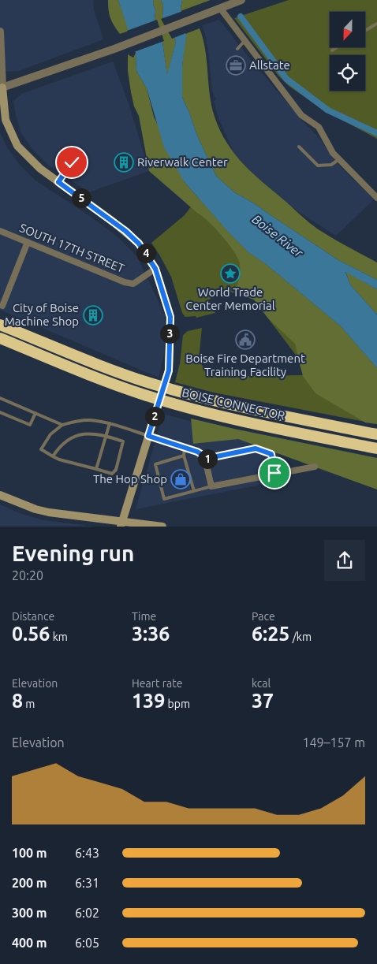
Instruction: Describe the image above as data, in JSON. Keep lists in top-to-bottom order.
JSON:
{
  "streets": {
    "highway": ["BOISE CONNECTOR"],
    "street": ["SOUTH 17TH STREET"]
  },
  "water": ["Boise River"],
  "places": {
    "office": ["Allstate"],
    "building": ["Riverwalk Center", "City of Boise Machine Shop"],
    "place": ["World Trade Center Memorial"],
    "public building": ["Boise Fire Department Training Facility"],
    "shop": ["The Hop Shop"]
  },
  "north": "bottom",
  "page": {
    "pins": [
      "5",
      "4",
      "3",
      "2",
      "1"
    ],
    "heading": ["Evening run", "20:20"],
    "stats": [
      ["Distance", "0.56 km"],
      ["Time", "3:36"],
      ["Pace", "6:25 /km"],
      ["Elevation", "8 m"],
      ["Heart rate", "139 bpm"],
      ["kcal", "37"]
    ],
    "chart": ["Elevation", "149–157 m"],
    "list": [
      {
        "name": "100 m",
        "note": "6:43"
      },
      {
        "name": "200 m",
        "note": "6:31"
      },
      {
        "name": "300 m",
        "note": "6:02"
      },
      {
        "name": "400 m",
        "note": "6:05"
      }
    ]
  }
}
